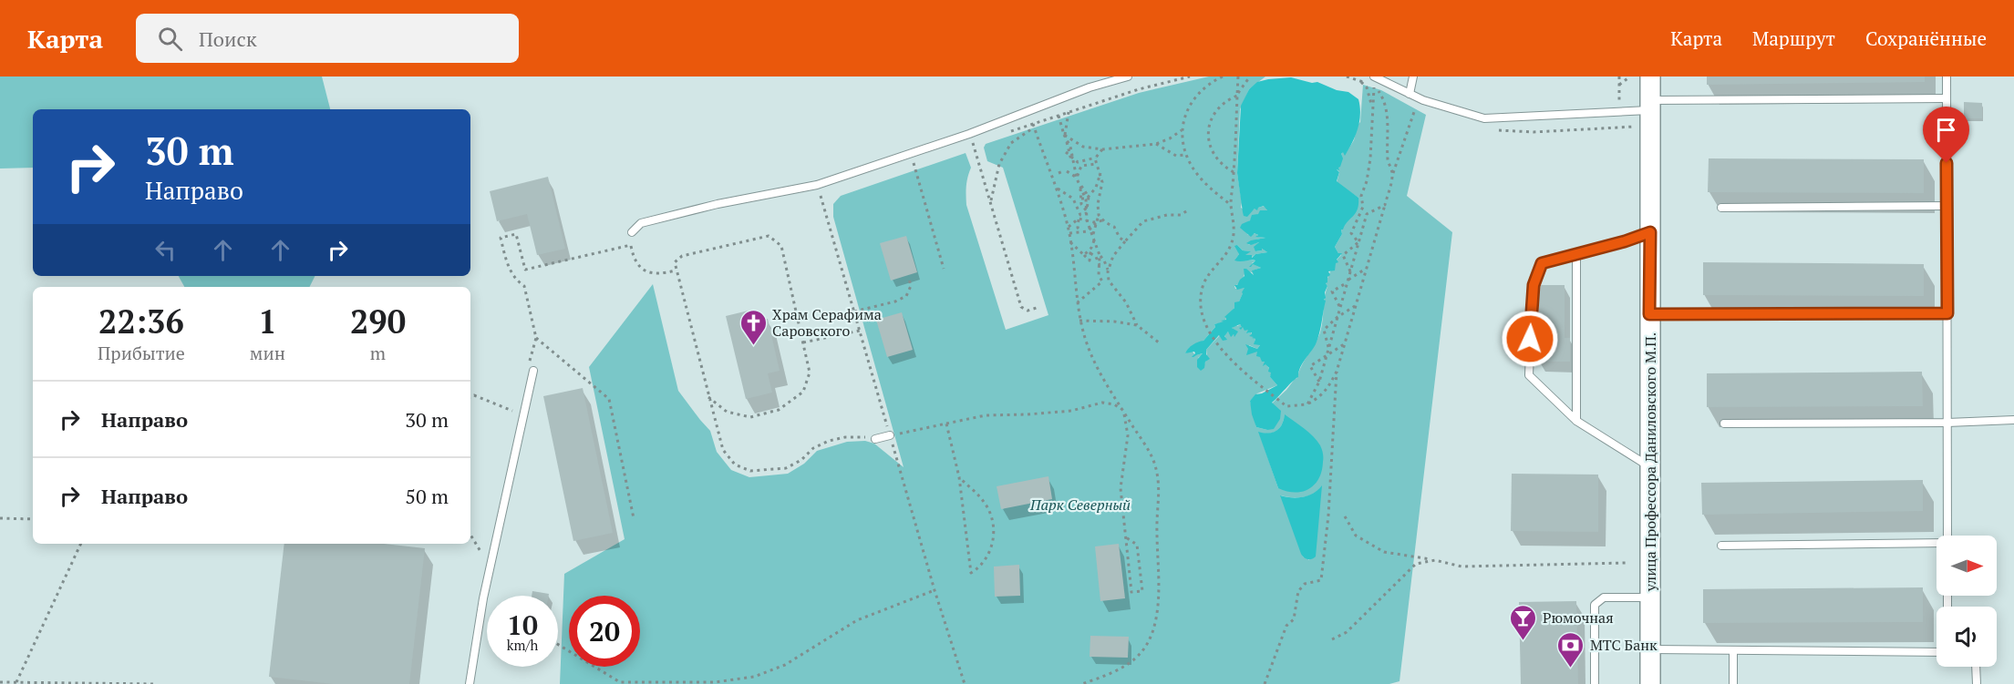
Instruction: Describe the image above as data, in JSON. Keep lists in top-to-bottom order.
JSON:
{
  "streets": {
    "main road": ["улица Профессора Даниловского М.П."]
  },
  "parks": ["Парк Северный"],
  "places": {
    "church": ["Храм Серафима Саровского"],
    "bar": ["Рюмочная"],
    "bank": ["МТС Банк"]
  },
  "north": "right",
  "page": {
    "header": "Карта",
    "search": "Поиск",
    "nav": ["Карта", "Маршрут", "Сохранённые"],
    "turn": ["30 m", "Направо"],
    "eta": [
      "22:36",
      "Прибытие",
      "1",
      "мин",
      "290",
      "m"
    ],
    "list": [
      {
        "name": "Направо",
        "value": "30 m"
      },
      {
        "name": "Направо",
        "value": "50 m"
      }
    ],
    "speed": "10 km/h",
    "limit": "20"
  }
}
